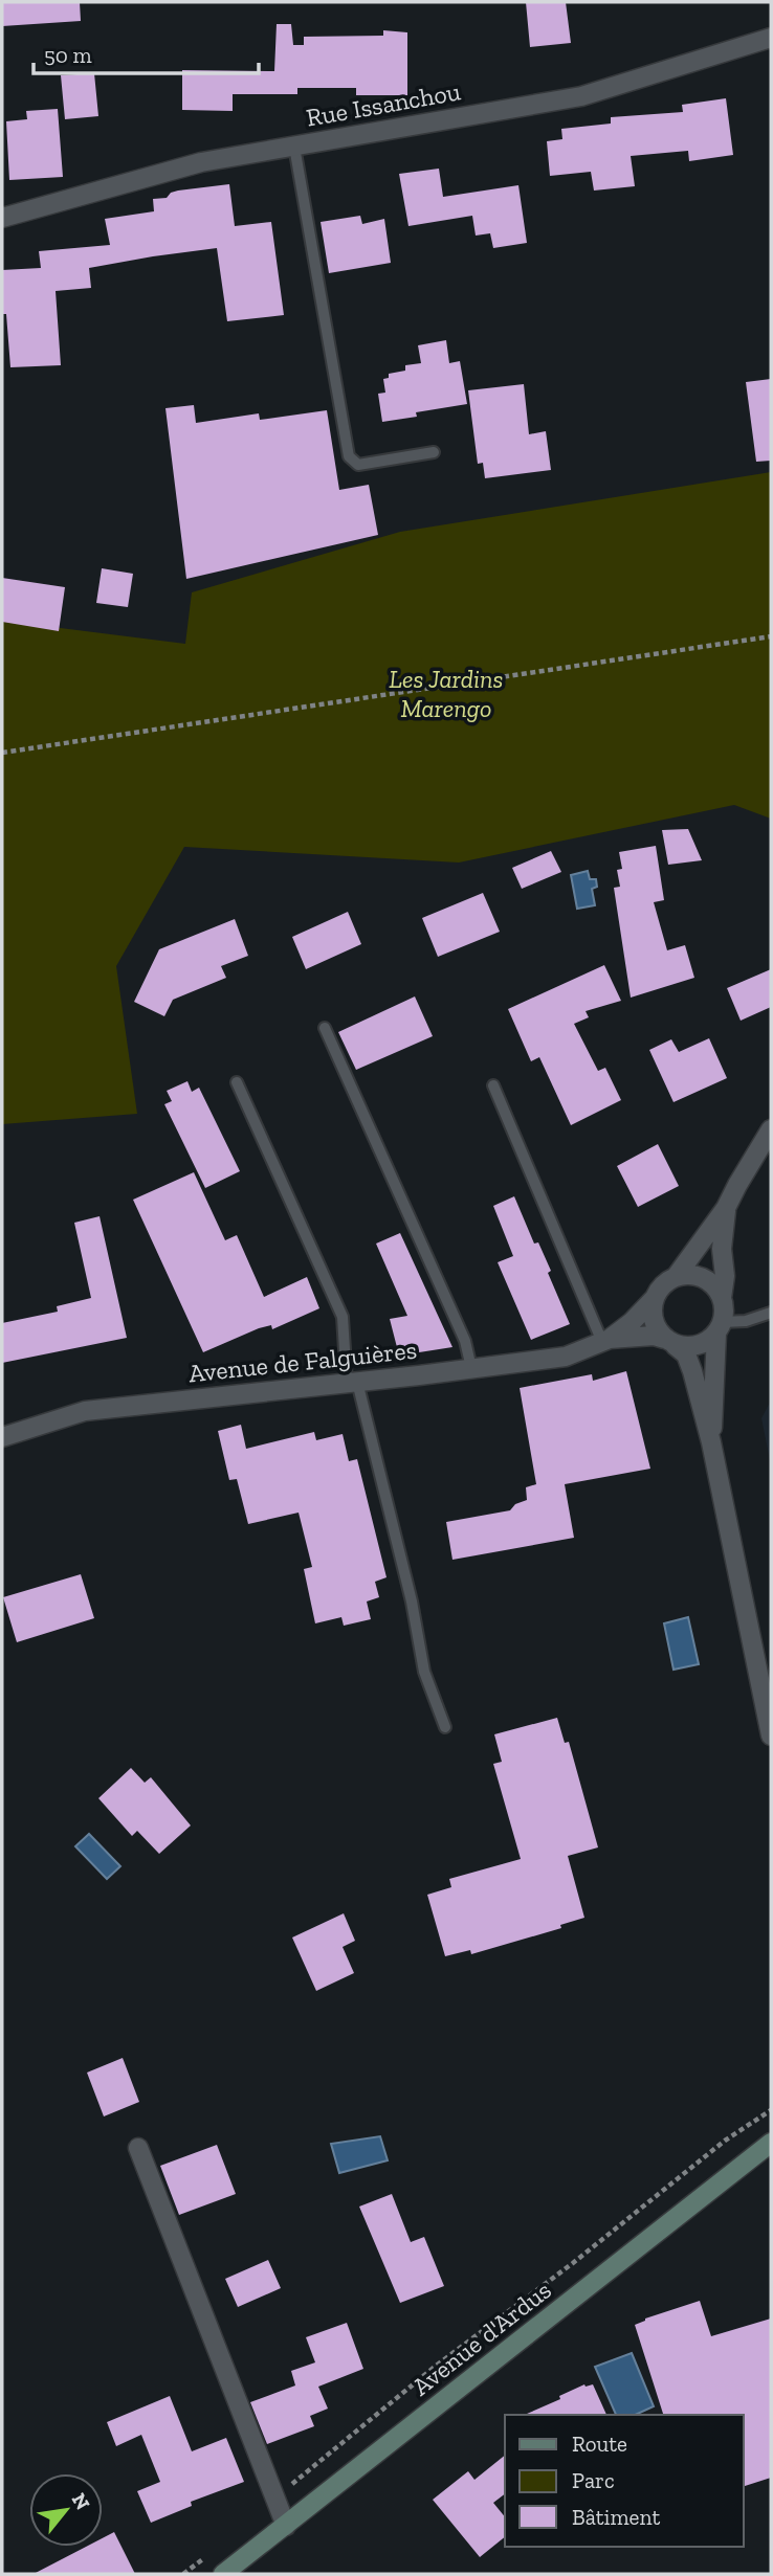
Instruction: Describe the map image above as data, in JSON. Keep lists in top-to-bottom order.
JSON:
{
  "streets": {
    "main road": ["Avenue d'Ardus"],
    "street": ["Rue Issanchou", "Avenue de Falguières"]
  },
  "parks": ["Les Jardins Marengo"],
  "legend": ["Route", "Parc", "Bâtiment"],
  "scale_bar": "50 m",
  "north": "top right"
}
